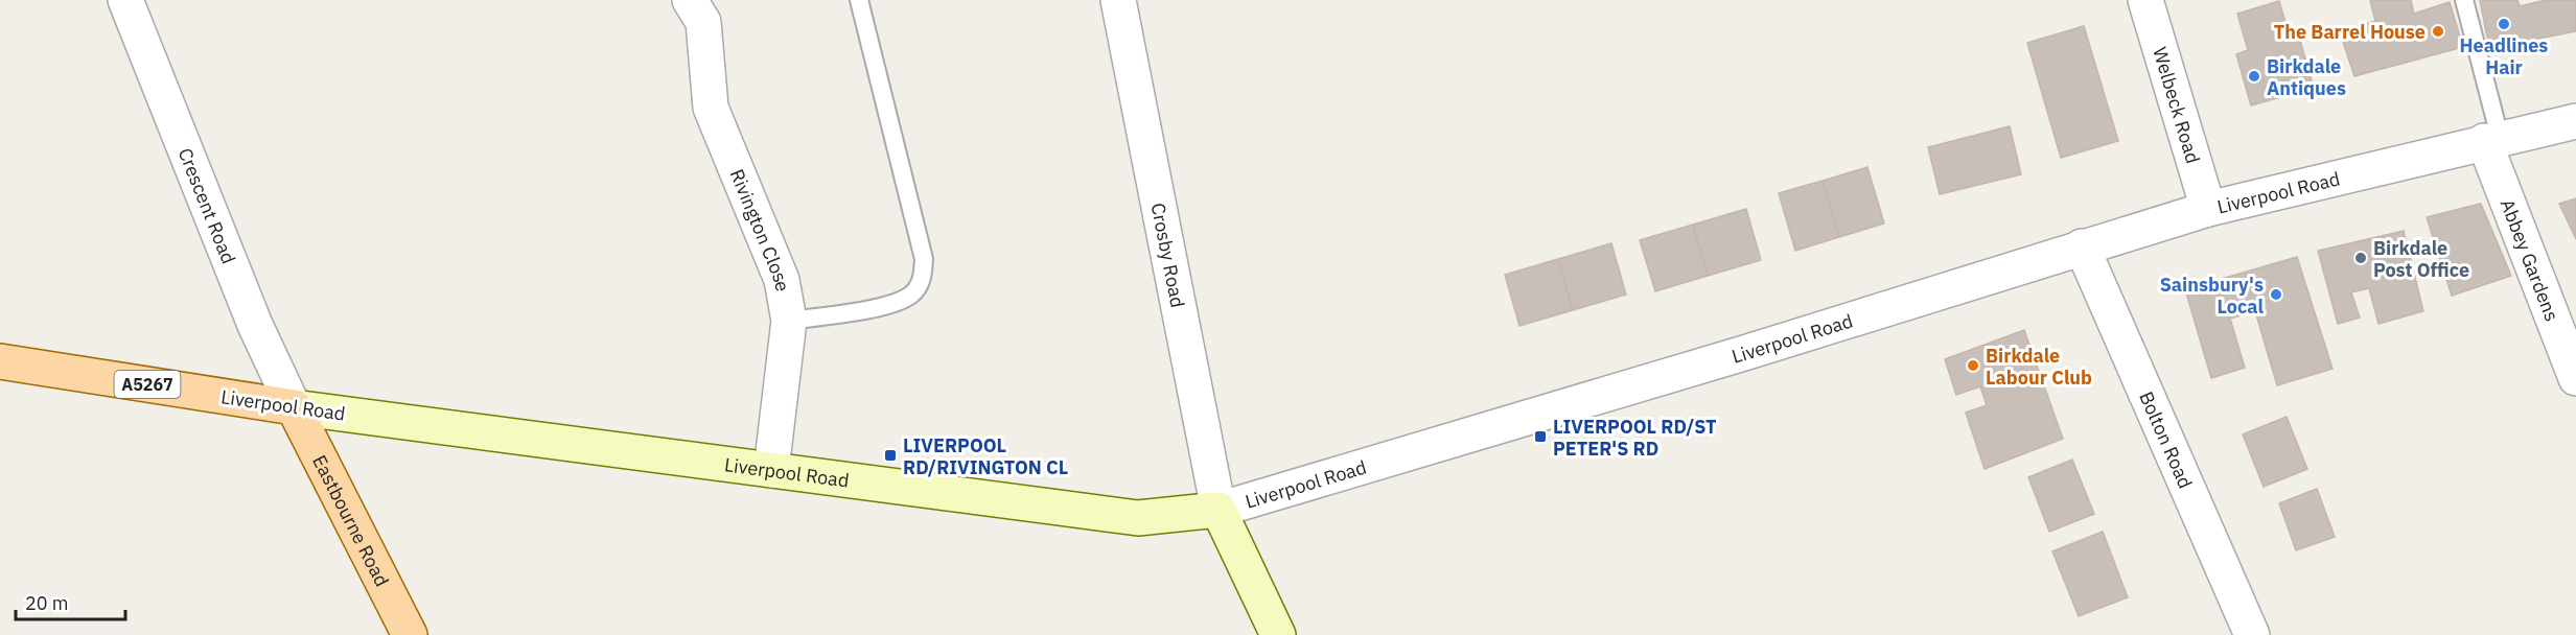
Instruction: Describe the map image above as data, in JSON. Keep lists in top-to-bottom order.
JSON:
{
  "streets": {
    "main road": ["Liverpool Road", "A5267", "Eastbourne Road"],
    "street": [
      "Welbeck Road",
      "Crescent Road",
      "Rivington Close",
      "Crosby Road",
      "Abbey Gardens",
      "Bolton Road"
    ]
  },
  "crossings": [
    ["Welbeck Road", "Liverpool Road"],
    ["Liverpool Road", "Crescent Road"],
    ["Liverpool Road", "Rivington Close"],
    ["Liverpool Road", "Crosby Road"],
    ["Liverpool Road", "Abbey Gardens"],
    ["Liverpool Road", "Bolton Road"],
    ["Liverpool Road", "Eastbourne Road"],
    ["Crescent Road", "Eastbourne Road"]
  ],
  "places": {
    "other": [
      "Headlines Hair",
      "The Barrel House",
      "Birkdale Antiques",
      "Birkdale Post Office",
      "Sainsbury's Local",
      "Birkdale Labour Club"
    ],
    "transit": ["LIVERPOOL RD/ST PETER'S RD", "LIVERPOOL RD/RIVINGTON CL"]
  },
  "scale_bar": "20 m"
}
